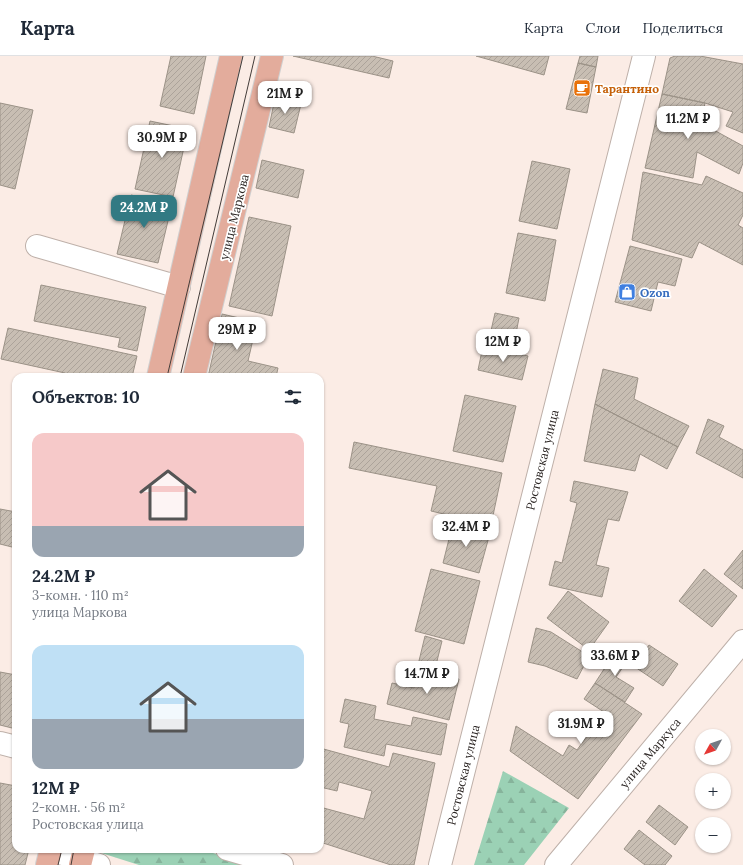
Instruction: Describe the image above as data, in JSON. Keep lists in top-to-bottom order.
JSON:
{
  "streets": {
    "main road": ["улица Маркова"],
    "street": ["Ростовская улица", "улица Маркуса"]
  },
  "places": {
    "cafe": ["Тарантино"],
    "shop": ["Ozon"]
  },
  "north": "bottom left",
  "page": {
    "header": "Карта",
    "nav": ["Карта", "Слои", "Поделиться"],
    "price": [
      "21M ₽",
      "11.2M ₽",
      "30.9M ₽",
      "24.2M ₽",
      "29M ₽",
      "12M ₽",
      "32.4M ₽",
      "33.6M ₽",
      "14.7M ₽",
      "31.9M ₽"
    ],
    "heading": "Объектов: 10",
    "list": [
      {
        "name": "24.2M ₽",
        "note": "3-комн. · 110 m² · улица Маркова"
      },
      {
        "name": "12M ₽",
        "note": "2-комн. · 56 m² · Ростовская улица"
      }
    ],
    "map_buttons": ["+", "−"]
  }
}
